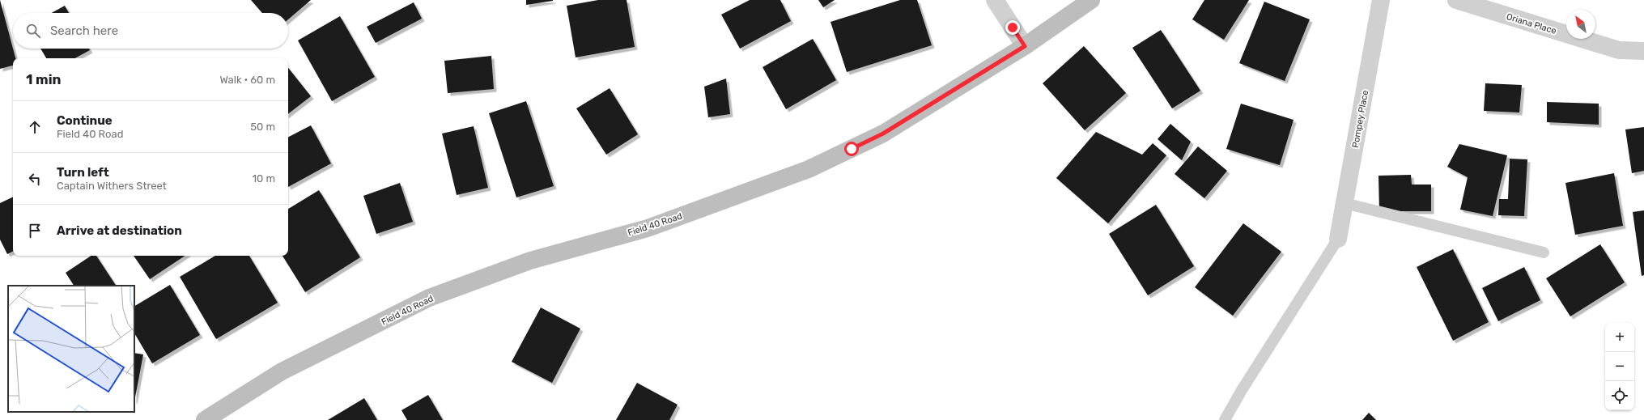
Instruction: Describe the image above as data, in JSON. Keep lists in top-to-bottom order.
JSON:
{
  "streets": {
    "street": ["Oriana Place", "Pompey Place", "Field 40 Road"]
  },
  "north": "top left",
  "page": {
    "search": "Search here",
    "heading": ["1 min", "Walk · 60 m"],
    "list": [
      ["Continue", "Field 40 Road", "50 m"],
      ["Turn left", "Captain Withers Street", "10 m"],
      "Arrive at destination"
    ],
    "map_buttons": ["+", "−"]
  }
}
